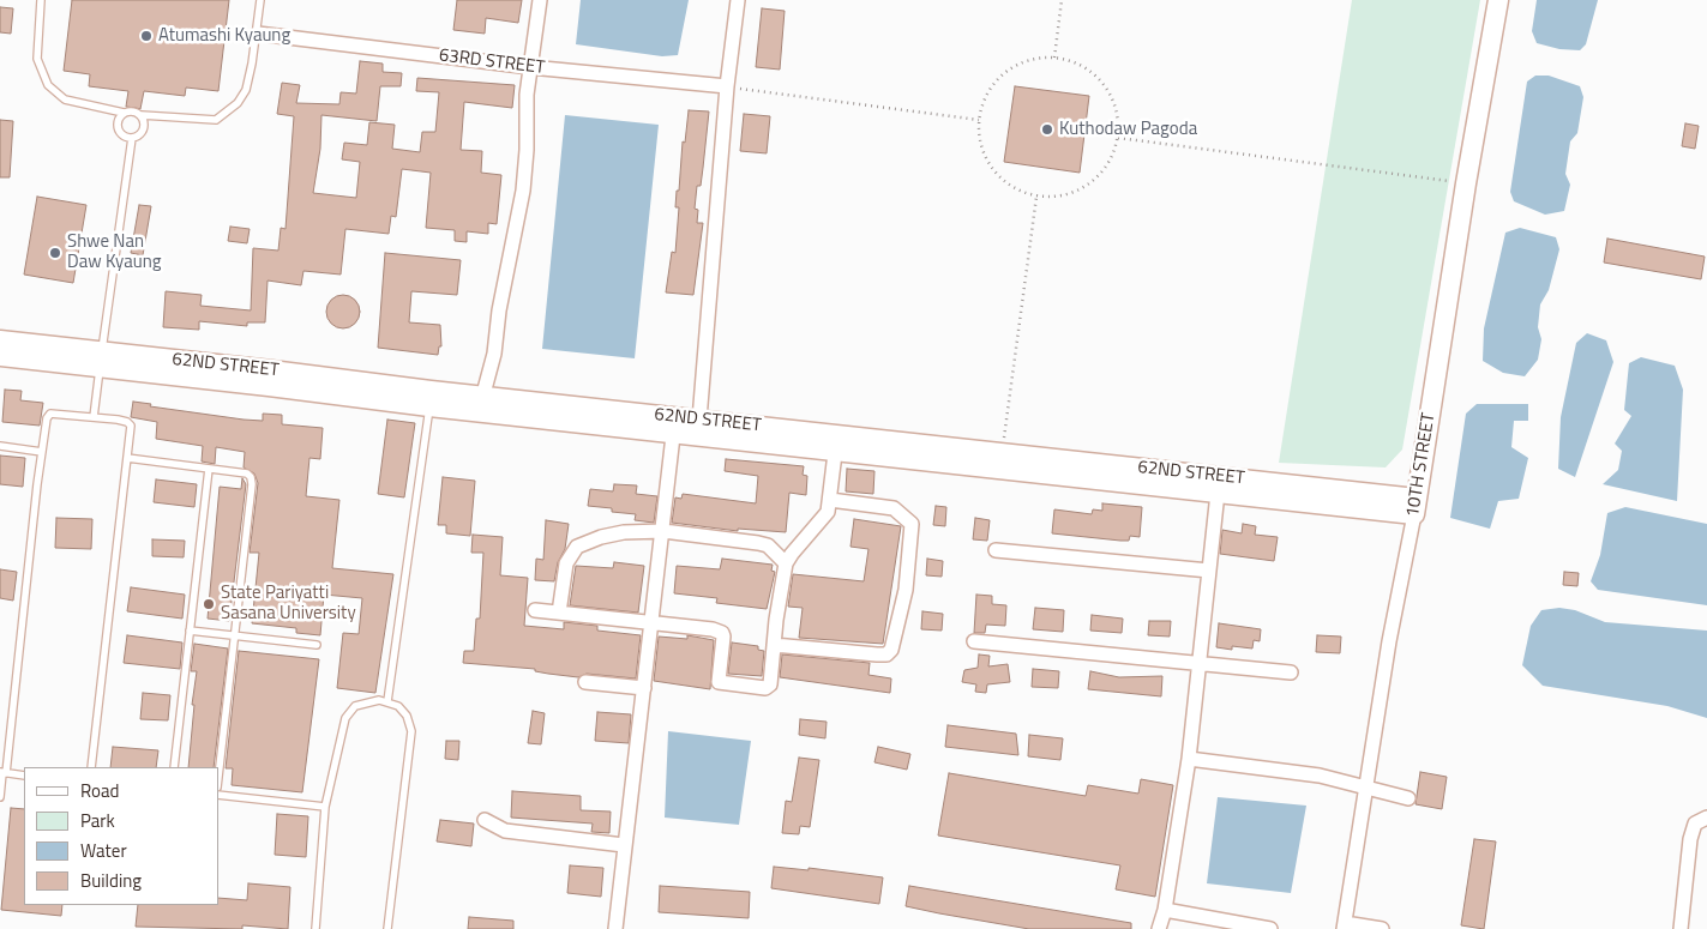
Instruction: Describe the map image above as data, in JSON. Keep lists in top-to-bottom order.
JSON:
{
  "streets": {
    "main road": ["62ND STREET", "10TH STREET"],
    "street": ["63RD STREET"]
  },
  "crossings": [
    ["62ND STREET", "10TH STREET"]
  ],
  "places": [
    "Atumashi Kyaung",
    "Kuthodaw Pagoda",
    "Shwe Nan Daw Kyaung",
    "State Pariyatti Sasana University"
  ],
  "legend": [
    "Road",
    "Park",
    "Water",
    "Building"
  ]
}
